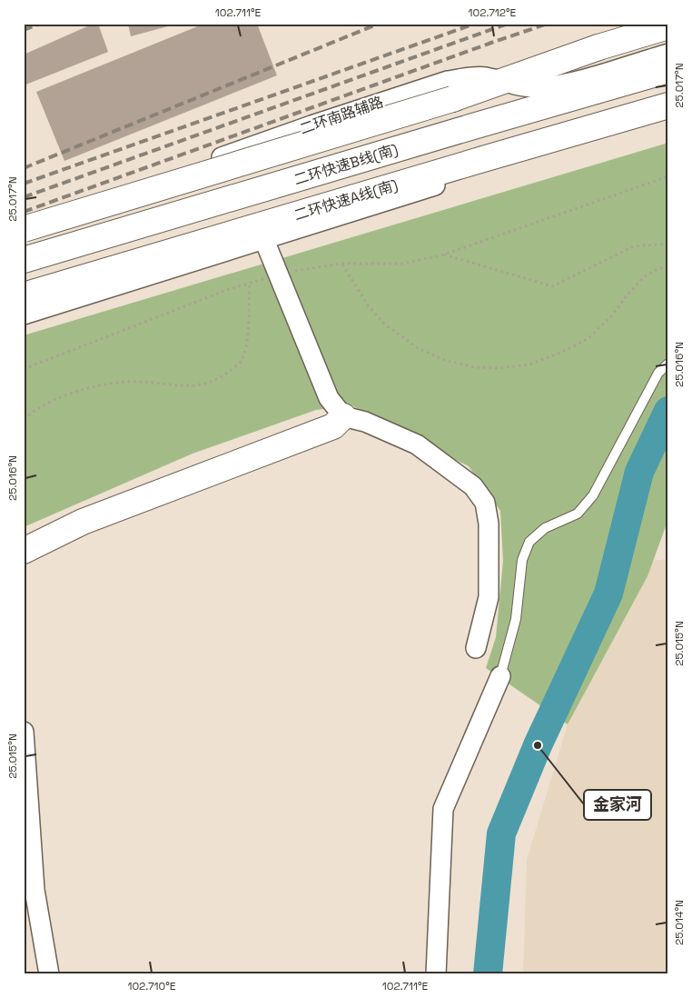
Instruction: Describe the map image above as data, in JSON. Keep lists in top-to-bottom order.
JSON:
{
  "streets": {
    "main road": ["二环快速B线(南)", "二环快速A线(南)"],
    "street": ["二环南路辅路"]
  },
  "places": ["金家河"],
  "coordinates": [
    "102.711°E",
    "102.712°E",
    "25.017°N",
    "25.016°N",
    "25.015°N",
    "25.014°N",
    "102.710°E"
  ]
}
